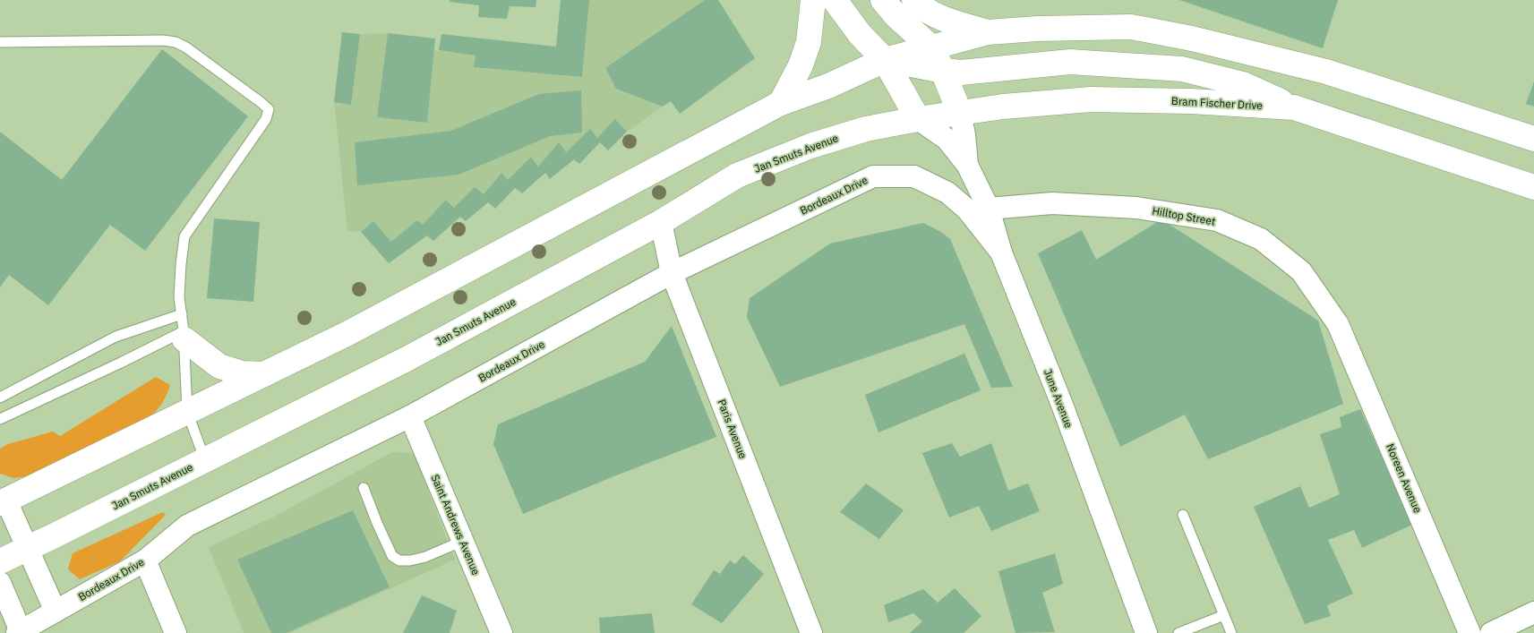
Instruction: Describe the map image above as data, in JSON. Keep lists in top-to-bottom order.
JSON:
{
  "streets": {
    "main road": ["Bram Fischer Drive", "Jan Smuts Avenue"],
    "street": [
      "Bordeaux Drive",
      "Hilltop Street",
      "June Avenue",
      "Paris Avenue",
      "Noreen Avenue",
      "Saint Andrews Avenue"
    ]
  },
  "crossings": [
    ["Bram Fischer Drive", "Jan Smuts Avenue"],
    ["Bram Fischer Drive", "June Avenue"],
    ["Jan Smuts Avenue", "June Avenue"],
    ["Jan Smuts Avenue", "Paris Avenue"],
    ["Bordeaux Drive", "June Avenue"],
    ["Bordeaux Drive", "Paris Avenue"],
    ["Bordeaux Drive", "Saint Andrews Avenue"],
    ["Hilltop Street", "June Avenue"],
    ["Hilltop Street", "Noreen Avenue"]
  ]
}
